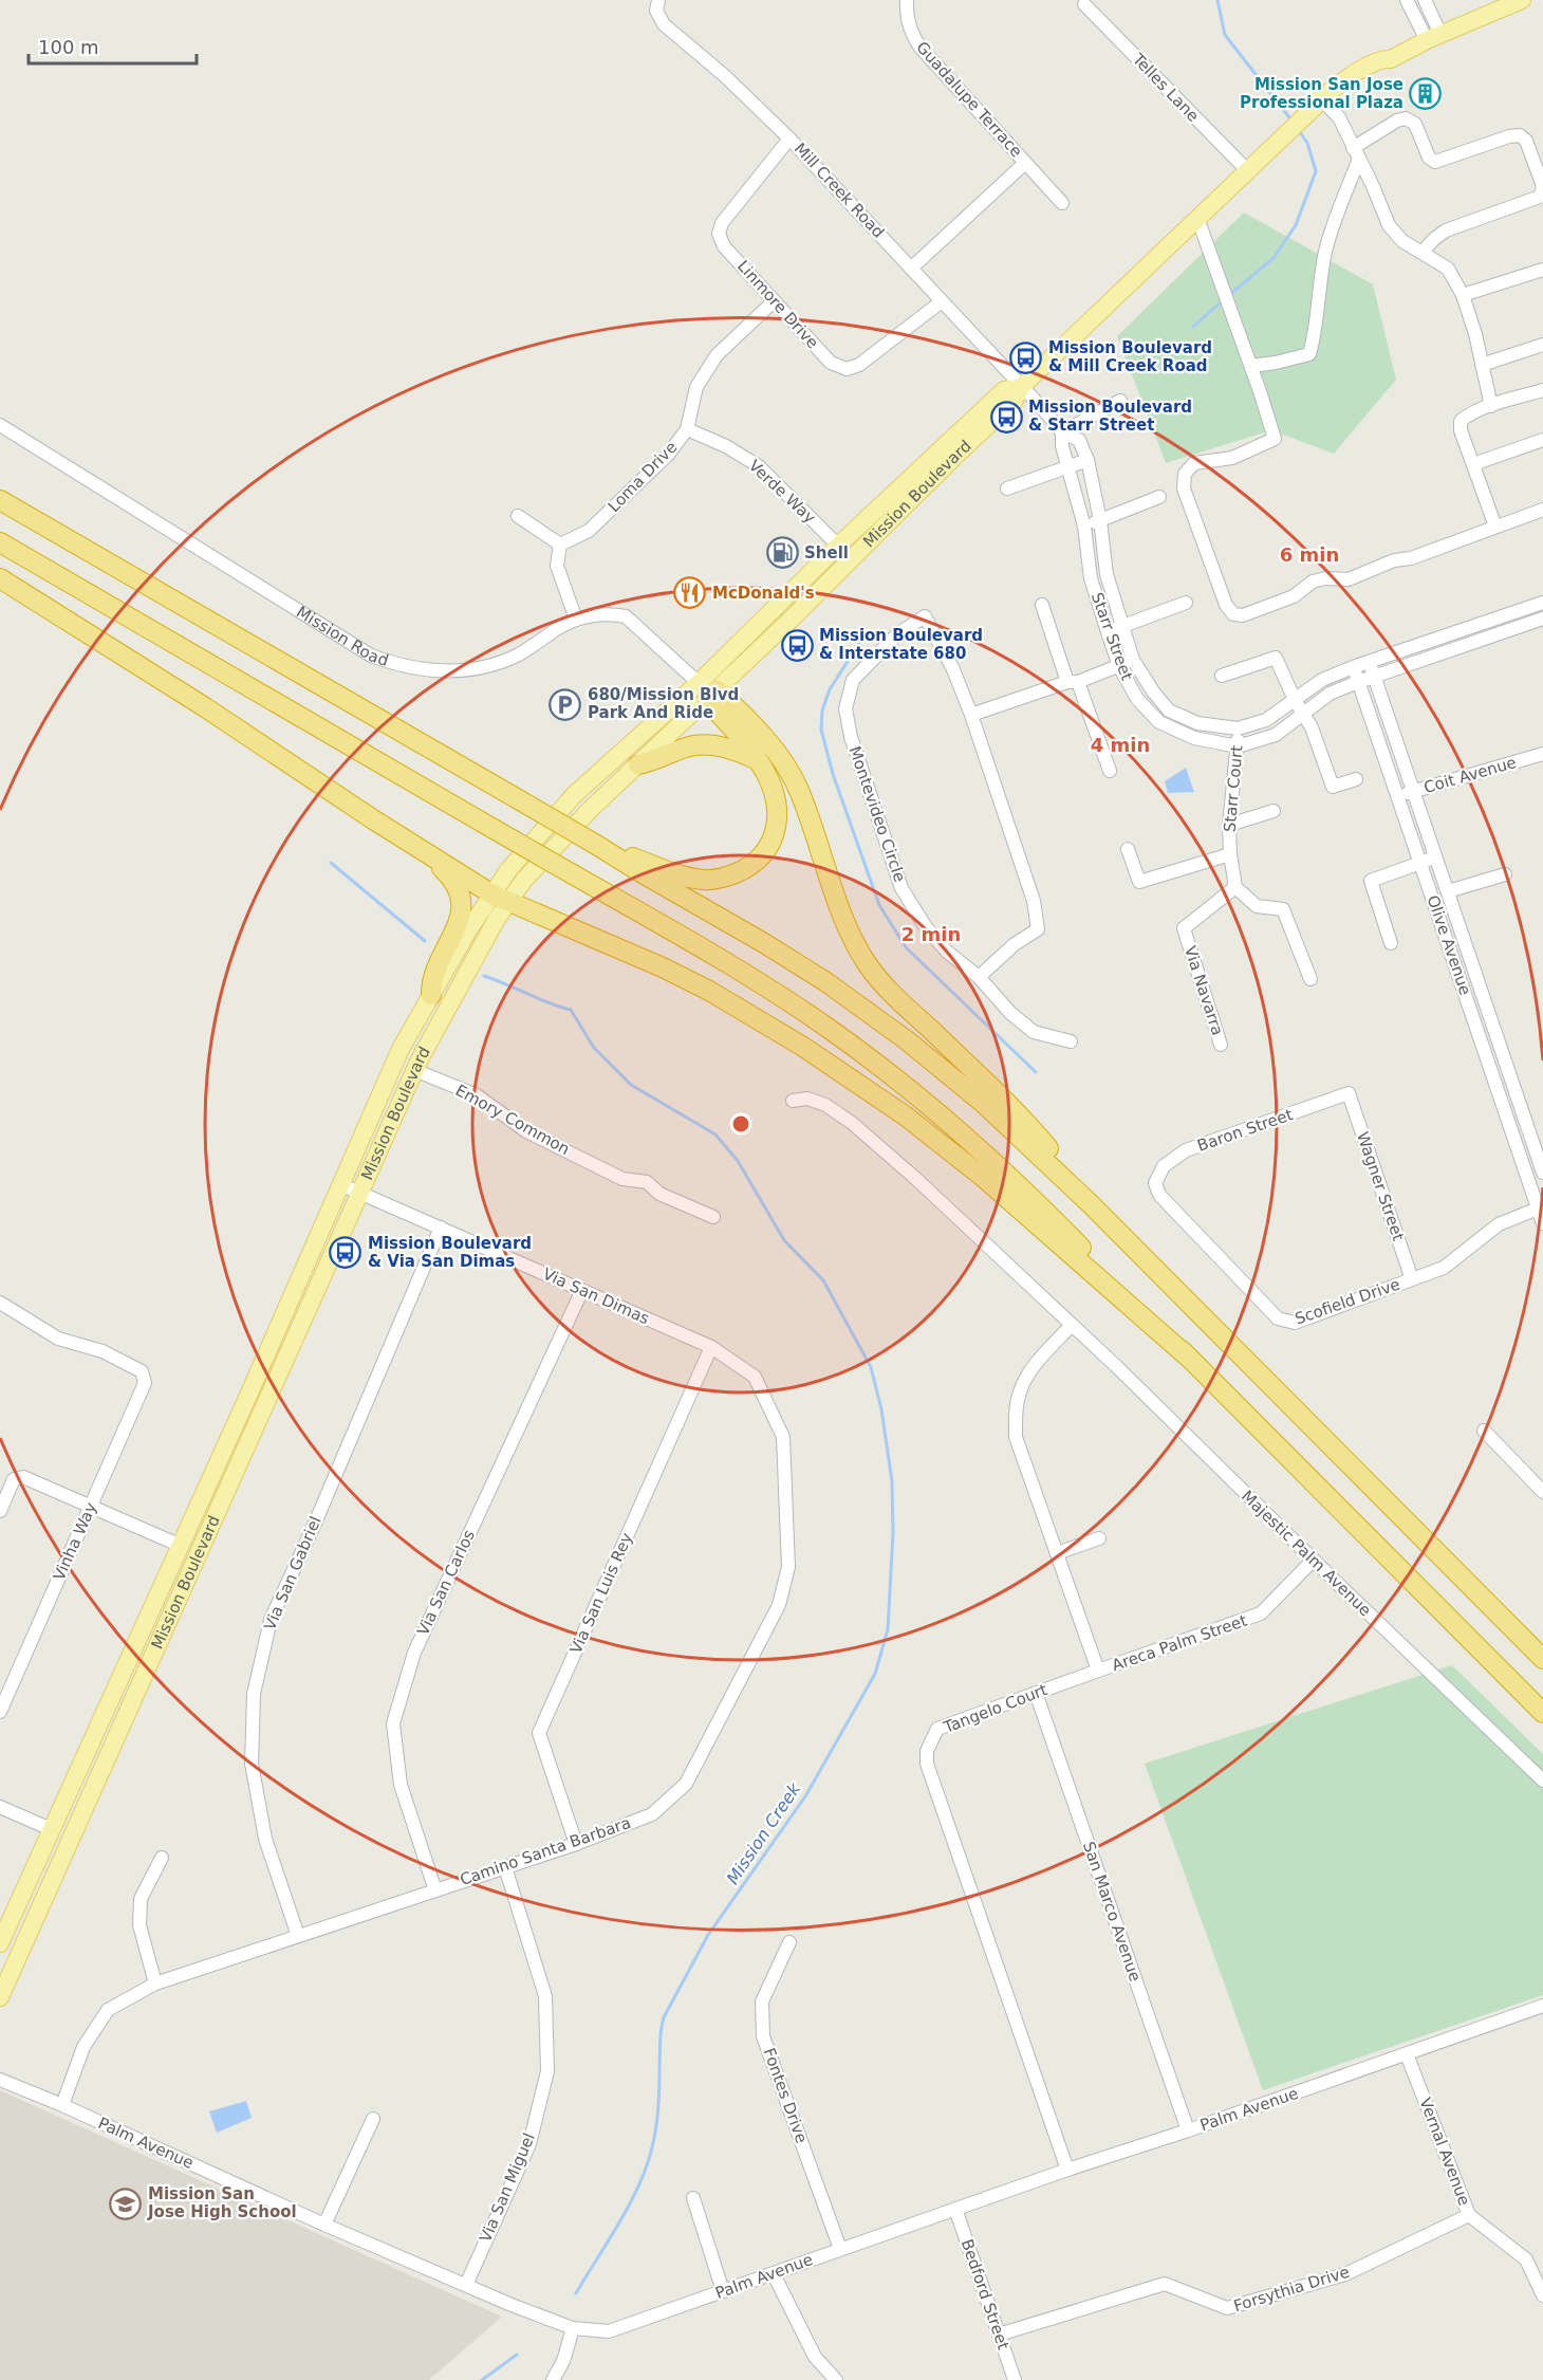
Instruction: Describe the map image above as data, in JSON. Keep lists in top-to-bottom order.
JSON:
{
  "streets": {
    "main road": ["Mission Boulevard"],
    "street": [
      "Telles Lane",
      "Guadalupe Terrace",
      "Mill Creek Road",
      "Linmore Drive",
      "Loma Drive",
      "Verde Way",
      "Mission Road",
      "Starr Street",
      "Coit Avenue",
      "Starr Court",
      "Montevideo Circle",
      "Olive Avenue",
      "Via Navarra",
      "Emory Common",
      "Baron Street",
      "Wagner Street",
      "Via San Dimas",
      "Scofield Drive",
      "Vinha Way",
      "Majestic Palm Avenue",
      "Via San Gabriel",
      "Via San Carlos",
      "Via San Luis Rey",
      "Areca Palm Street",
      "Tangelo Court",
      "Camino Santa Barbara",
      "San Marco Avenue",
      "Fontes Drive",
      "Palm Avenue",
      "Vernal Avenue",
      "Via San Miguel",
      "Forsythia Drive",
      "Bedford Street"
    ]
  },
  "crossings": [
    ["Telles Lane", "Mission Boulevard"],
    ["Guadalupe Terrace", "Mill Creek Road"],
    ["Mill Creek Road", "Linmore Drive"],
    ["Mill Creek Road", "Mission Boulevard"],
    ["Mill Creek Road", "Starr Street"],
    ["Linmore Drive", "Loma Drive"],
    ["Loma Drive", "Verde Way"],
    ["Verde Way", "Mission Boulevard"],
    ["Mission Boulevard", "Mission Road"],
    ["Mission Boulevard", "Starr Street"],
    ["Mission Boulevard", "Emory Common"],
    ["Mission Boulevard", "Via San Dimas"],
    ["Starr Street", "Starr Court"],
    ["Starr Street", "Olive Avenue"],
    ["Coit Avenue", "Olive Avenue"],
    ["Starr Court", "Via Navarra"],
    ["Olive Avenue", "Scofield Drive"],
    ["Baron Street", "Wagner Street"],
    ["Baron Street", "Scofield Drive"],
    ["Wagner Street", "Scofield Drive"],
    ["Via San Dimas", "Via San Gabriel"],
    ["Via San Dimas", "Via San Carlos"],
    ["Via San Dimas", "Via San Luis Rey"],
    ["Via San Dimas", "Camino Santa Barbara"],
    ["Majestic Palm Avenue", "Areca Palm Street"],
    ["Via San Gabriel", "Camino Santa Barbara"],
    ["Via San Carlos", "Camino Santa Barbara"],
    ["Via San Luis Rey", "Camino Santa Barbara"],
    ["Areca Palm Street", "Tangelo Court"],
    ["Tangelo Court", "San Marco Avenue"],
    ["Tangelo Court", "Palm Avenue"],
    ["Camino Santa Barbara", "Palm Avenue"],
    ["Camino Santa Barbara", "Via San Miguel"],
    ["San Marco Avenue", "Palm Avenue"],
    ["Fontes Drive", "Palm Avenue"],
    ["Palm Avenue", "Vernal Avenue"],
    ["Palm Avenue", "Via San Miguel"],
    ["Palm Avenue", "Bedford Street"],
    ["Vernal Avenue", "Forsythia Drive"],
    ["Forsythia Drive", "Bedford Street"]
  ],
  "water": ["Mission Creek"],
  "places": {
    "building": ["Mission San Jose Professional Plaza"],
    "bus stop": [
      "Mission Boulevard & Mill Creek Road",
      "Mission Boulevard & Starr Street",
      "Mission Boulevard & Interstate 680",
      "Mission Boulevard & Via San Dimas"
    ],
    "fuel station": ["Shell"],
    "restaurant": ["McDonald's"],
    "parking": ["680/Mission Blvd Park And Ride"],
    "school or university": ["Mission San Jose High School"]
  },
  "scale_bar": "100 m",
  "rings": ["6 min", "4 min", "2 min"]
}
